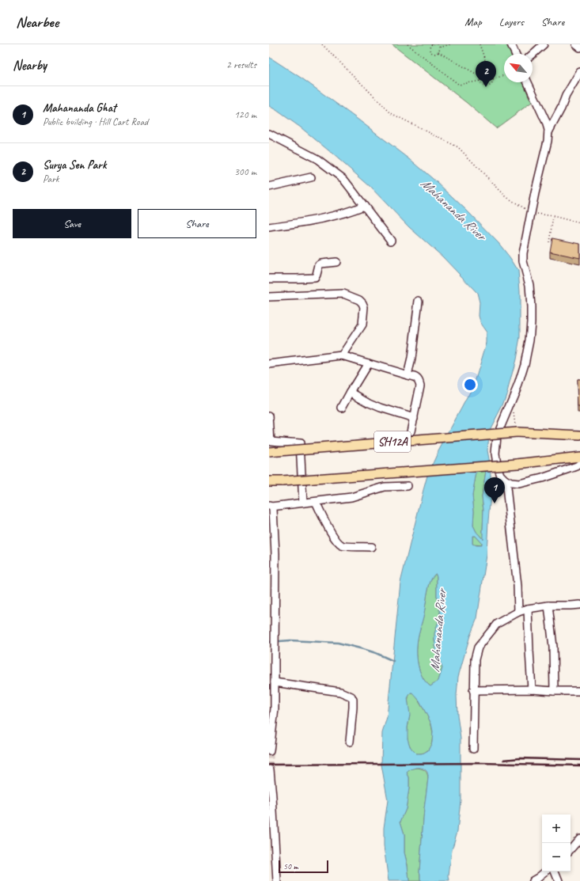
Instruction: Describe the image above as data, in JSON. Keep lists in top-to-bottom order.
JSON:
{
  "streets": {
    "main road": ["SH12A"]
  },
  "water": ["Mahananda River"],
  "scale_bar": "50 m",
  "north": "top left",
  "page": {
    "header": "Nearbee",
    "nav": ["Map", "Layers", "Share"],
    "heading": ["Nearby", "2 results"],
    "pins": ["2", "1"],
    "list": [
      {
        "mark": "1",
        "name": "Mahananda Ghat",
        "note": "Public building · Hill Cart Road",
        "value": "120 m"
      },
      {
        "mark": "2",
        "name": "Surya Sen Park",
        "note": "Park",
        "value": "300 m"
      }
    ],
    "buttons": ["Save", "Share"],
    "map_buttons": ["+", "−"],
    "scale": "50 m"
  }
}
